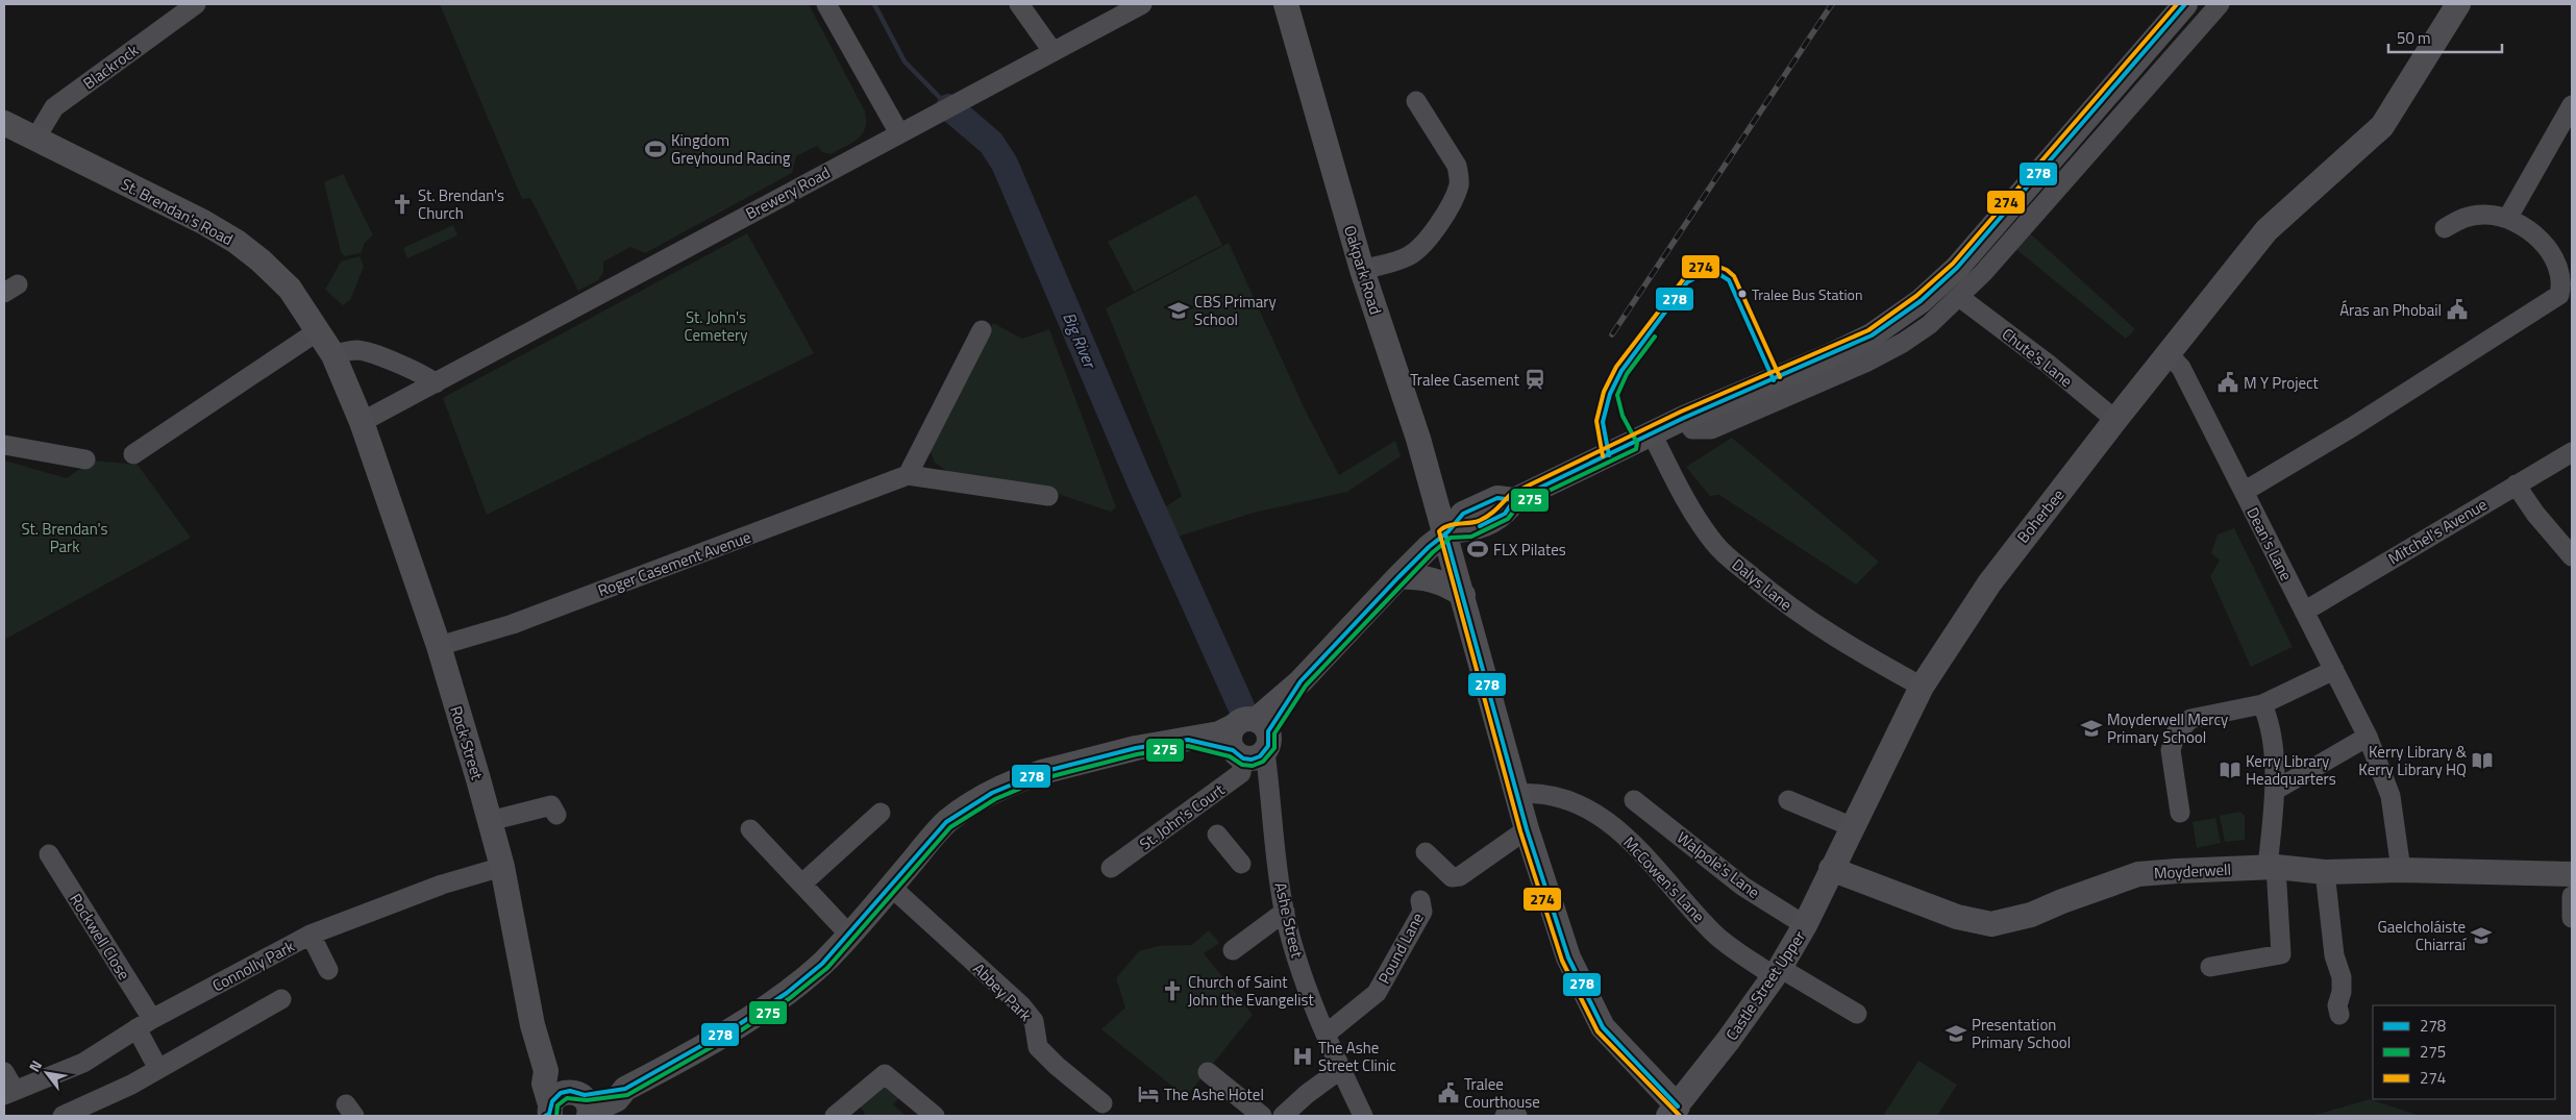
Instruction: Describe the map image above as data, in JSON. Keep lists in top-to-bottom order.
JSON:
{
  "streets": {
    "main road": [
      "St. Brendan's Road",
      "Oakpark Road",
      "Boherbee",
      "Rock Street",
      "Moyderwell",
      "Castle Street Upper"
    ],
    "street": [
      "Blackrock",
      "Brewery Road",
      "Chute's Lane",
      "Mitchel's Avenue",
      "Dean's Lane",
      "Roger Casement Avenue",
      "Dalys Lane",
      "St. John's Court",
      "Walpole's Lane",
      "McCowen's Lane",
      "Ashe Street",
      "Rockwell Close",
      "Pound Lane",
      "Connolly Park",
      "Abbey Park"
    ]
  },
  "crossings": [
    ["Blackrock", "St. Brendan's Road"],
    ["Brewery Road", "St. Brendan's Road"],
    ["Brewery Road", "Rock Street"],
    ["St. Brendan's Road", "Rock Street"],
    ["Oakpark Road", "McCowen's Lane"],
    ["Oakpark Road", "Castle Street Upper"],
    ["Chute's Lane", "Boherbee"],
    ["Boherbee", "Dean's Lane"],
    ["Boherbee", "Dalys Lane"],
    ["Boherbee", "Castle Street Upper"],
    ["Mitchel's Avenue", "Dean's Lane"],
    ["Dean's Lane", "Moyderwell"],
    ["Roger Casement Avenue", "Rock Street"],
    ["Rock Street", "Connolly Park"],
    ["St. John's Court", "Ashe Street"],
    ["Walpole's Lane", "Castle Street Upper"],
    ["Moyderwell", "Castle Street Upper"],
    ["McCowen's Lane", "Castle Street Upper"],
    ["Ashe Street", "Pound Lane"],
    ["Rockwell Close", "Connolly Park"]
  ],
  "water": ["Big River"],
  "parks": ["St. John's Cemetery", "St. Brendan's Park"],
  "places": {
    "sports": ["Kingdom Greyhound Racing", "FLX Pilates"],
    "church": ["St. Brendan's Church", "Church of Saint John the Evangelist"],
    "other": ["Tralee Bus Station"],
    "public building": ["Áras an Phobail", "M Y Project", "Tralee Courthouse"],
    "school or university": [
      "CBS Primary School",
      "Moyderwell Mercy Primary School",
      "Gaelcholáiste Chiarraí",
      "Presentation Primary School"
    ],
    "station": ["Tralee Casement"],
    "library": ["Kerry Library & Kerry Library HQ", "Kerry Library Headquarters"],
    "hospital": ["The Ashe Street Clinic"],
    "hotel": ["The Ashe Hotel"]
  },
  "lines": ["transit line 278", "transit line 274", "transit line 275"],
  "legend": ["278", "275", "274"],
  "scale_bar": "50 m",
  "north": "top left"
}
